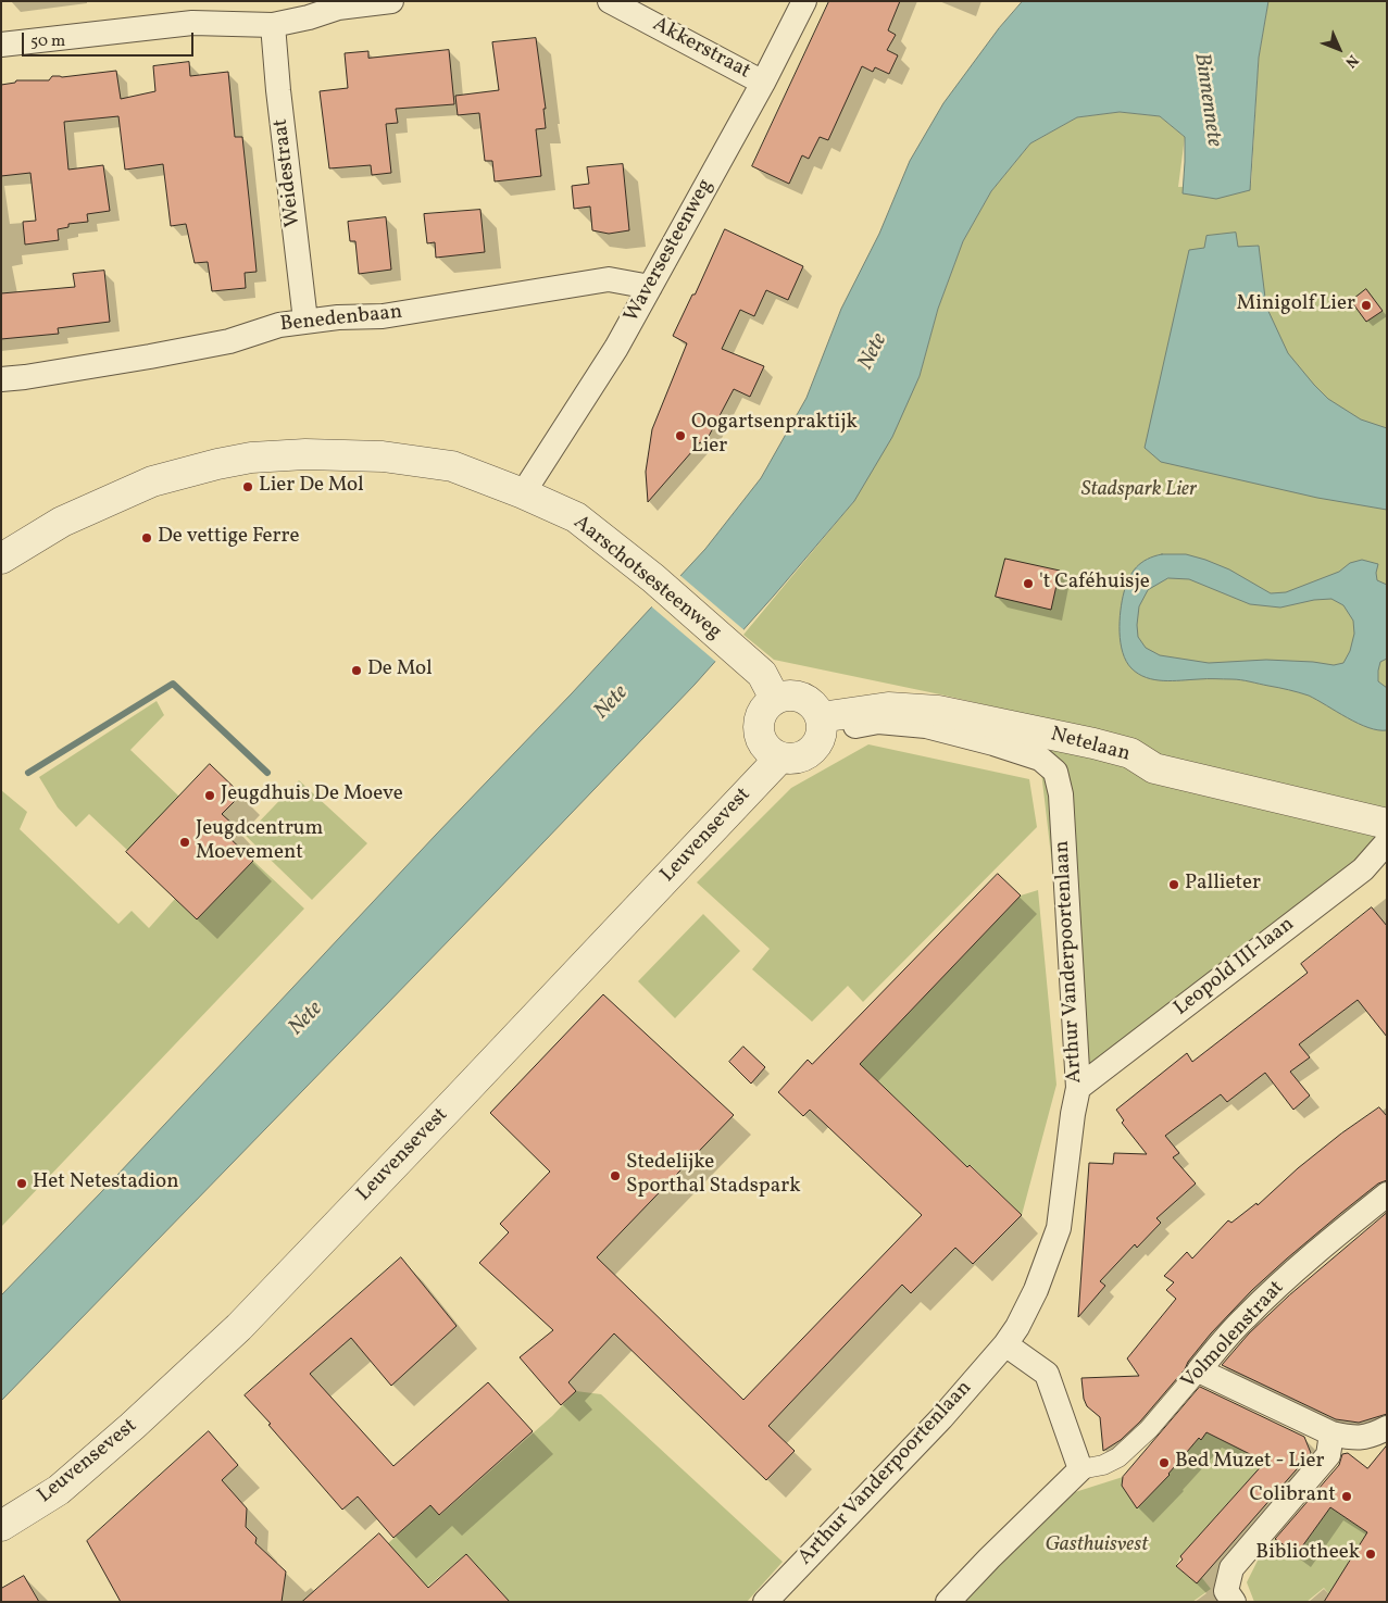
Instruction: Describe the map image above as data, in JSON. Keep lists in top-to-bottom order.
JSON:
{
  "streets": {
    "street": [
      "Akkerstraat",
      "Weidestraat",
      "Waversesteenweg",
      "Benedenbaan",
      "Aarschotsesteenweg",
      "Netelaan",
      "Leuvensevest",
      "Arthur Vanderpoortenlaan",
      "Leopold III-laan",
      "Volmolenstraat"
    ]
  },
  "crossings": [
    ["Akkerstraat", "Waversesteenweg"],
    ["Weidestraat", "Benedenbaan"],
    ["Waversesteenweg", "Benedenbaan"],
    ["Waversesteenweg", "Aarschotsesteenweg"],
    ["Aarschotsesteenweg", "Netelaan"],
    ["Aarschotsesteenweg", "Leuvensevest"],
    ["Netelaan", "Leuvensevest"],
    ["Netelaan", "Arthur Vanderpoortenlaan"],
    ["Arthur Vanderpoortenlaan", "Leopold III-laan"]
  ],
  "water": ["Binnennete", "Nete"],
  "parks": ["Stadspark Lier", "Gasthuisvest"],
  "places": [
    "Minigolf Lier",
    "Oogartsenpraktijk Lier",
    "Lier De Mol",
    "De vettige Ferre",
    "'t Caféhuisje",
    "De Mol",
    "Jeugdhuis De Moeve",
    "Jeugdcentrum Moevement",
    "Pallieter",
    "Stedelijke Sporthal Stadspark",
    "Het Netestadion",
    "Bed Muzet - Lier",
    "Colibrant",
    "Bibliotheek"
  ],
  "scale_bar": "50 m",
  "north": "bottom right"
}
